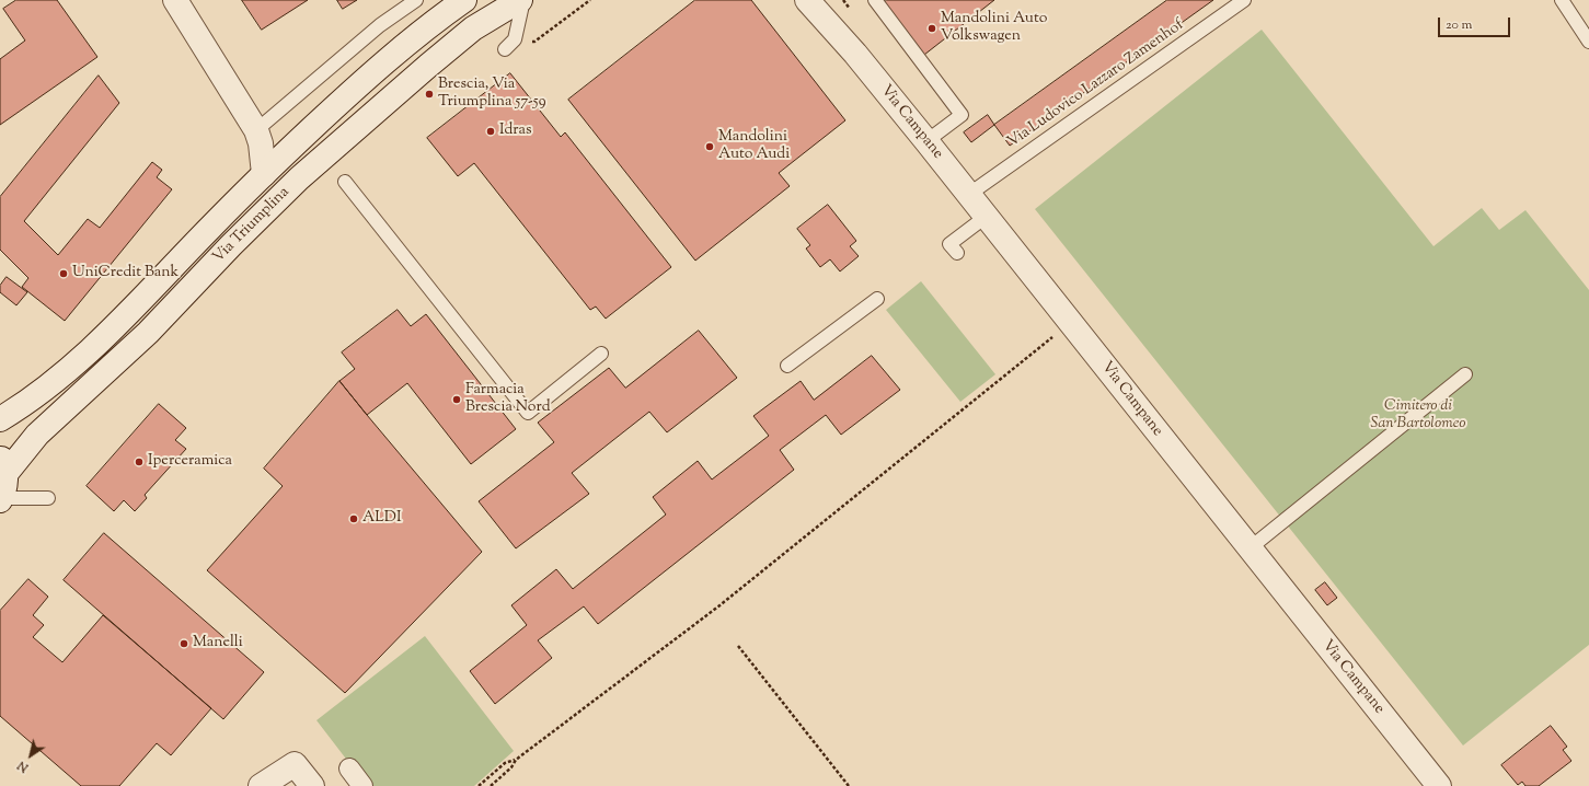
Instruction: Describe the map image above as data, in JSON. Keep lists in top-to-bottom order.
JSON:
{
  "streets": {
    "main road": ["Via Campane", "Via Triumplina"],
    "lane": ["Via Ludovico Lazzaro Zamenhof"]
  },
  "crossings": [
    ["Via Ludovico Lazzaro Zamenhof", "Via Campane"]
  ],
  "parks": ["Cimitero di San Bartolomeo"],
  "places": [
    "Mandolini Auto Volkswagen",
    "Brescia, Via Triumplina 57-59",
    "Idras",
    "Mandolini Auto Audi",
    "UniCredit Bank",
    "Farmacia Brescia Nord",
    "Iperceramica",
    "ALDI",
    "Manelli"
  ],
  "scale_bar": "20 m",
  "north": "bottom left"
}
